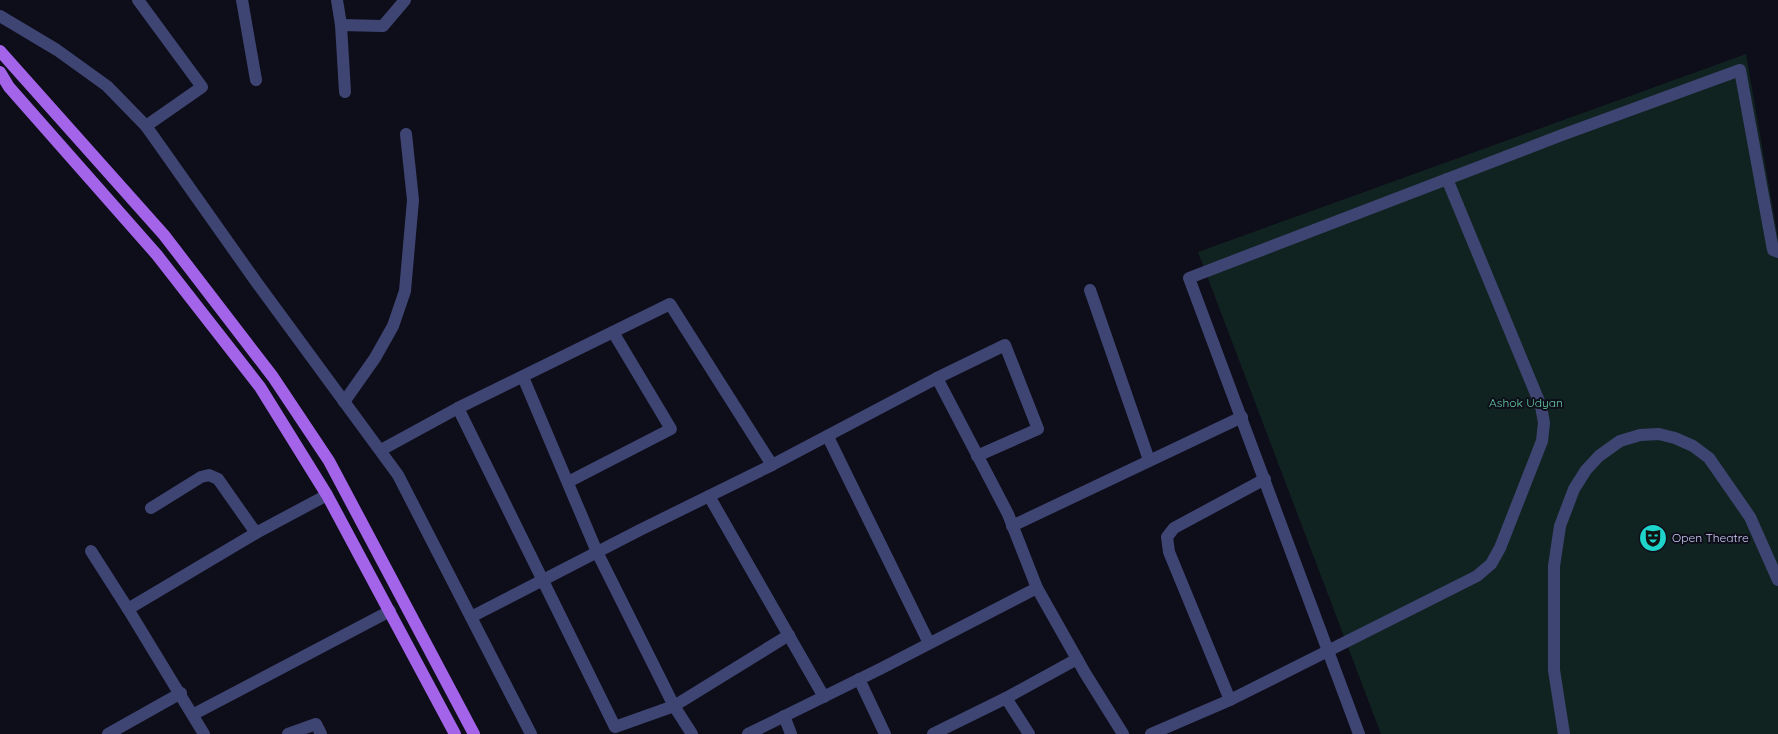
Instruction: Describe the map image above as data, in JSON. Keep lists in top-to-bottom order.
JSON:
{
  "parks": ["Ashok Udyan"],
  "places": {
    "theatre": ["Open Theatre"]
  }
}
